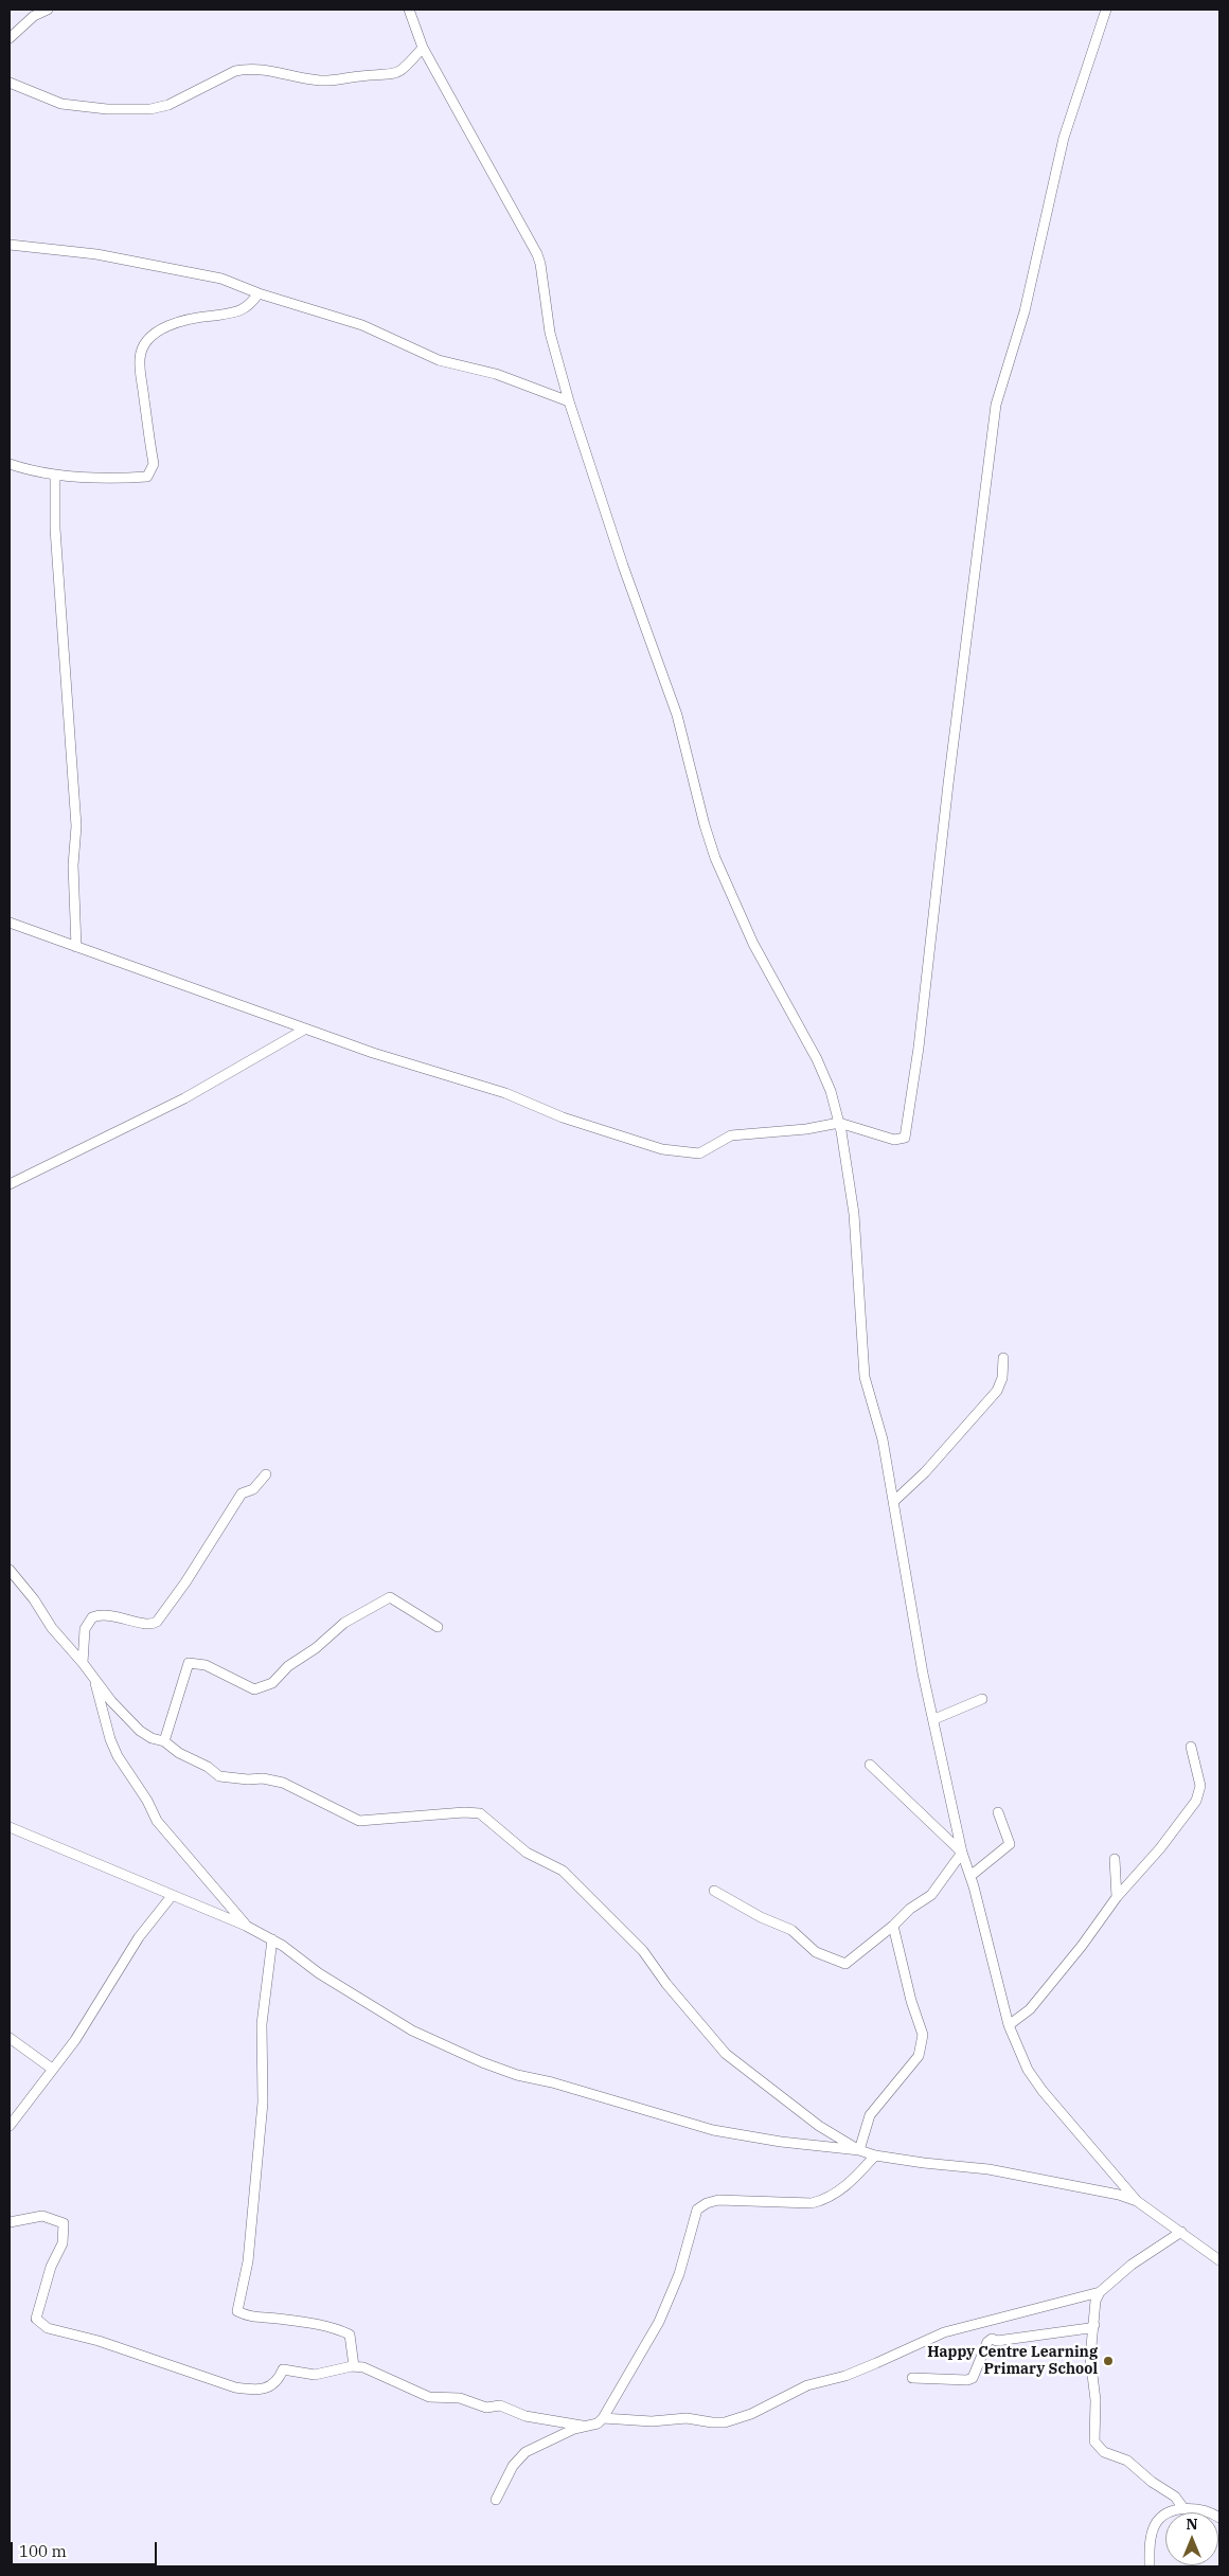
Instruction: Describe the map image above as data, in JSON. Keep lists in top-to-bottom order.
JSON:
{
  "places": ["Happy Centre Learning Primary School"],
  "scale_bar": "100 m",
  "north": "top"
}
